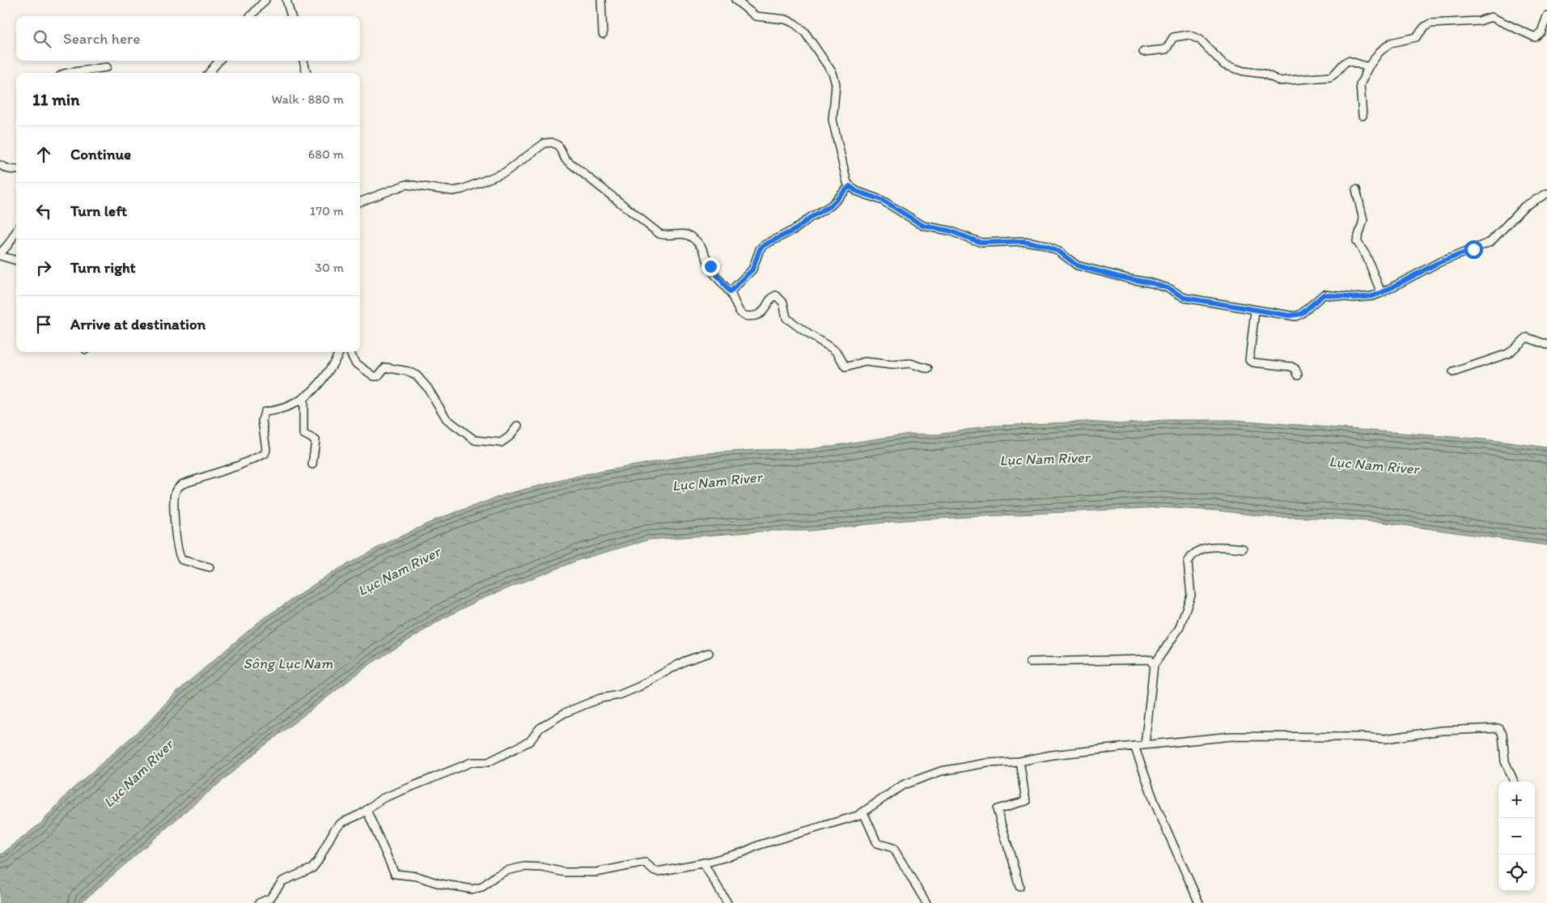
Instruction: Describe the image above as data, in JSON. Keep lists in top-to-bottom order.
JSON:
{
  "water": ["Lục Nam River", "Sông Lục Nam"],
  "page": {
    "search": "Search here",
    "heading": ["11 min", "Walk · 880 m"],
    "list": [
      ["Continue", "680 m"],
      ["Turn left", "170 m"],
      ["Turn right", "30 m"],
      "Arrive at destination"
    ],
    "map_buttons": ["+", "−"]
  }
}
